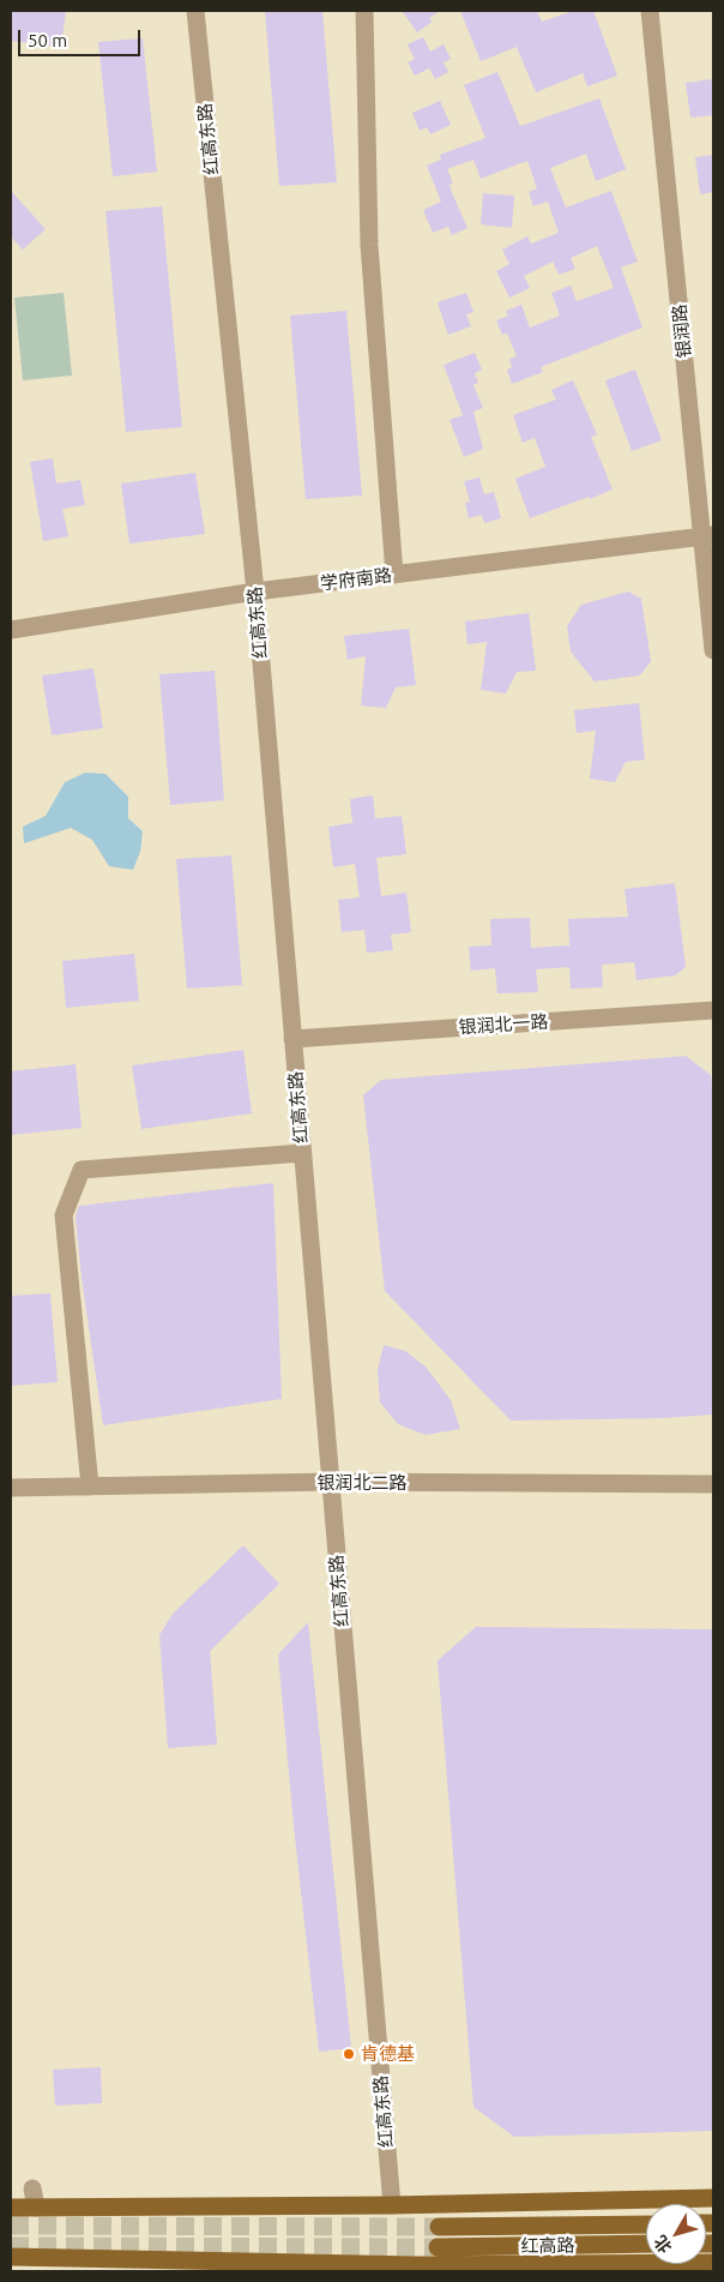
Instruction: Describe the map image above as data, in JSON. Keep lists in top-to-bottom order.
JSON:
{
  "streets": {
    "main road": ["红高路"],
    "street": [
      "红高东路",
      "银润路",
      "学府南路",
      "银润北一路",
      "银润北二路"
    ]
  },
  "crossings": [
    ["红高东路", "学府南路"],
    ["红高东路", "银润北一路"],
    ["红高东路", "银润北二路"],
    ["银润路", "学府南路"]
  ],
  "places": ["肯德基"],
  "scale_bar": "50 m",
  "north": "bottom left"
}
